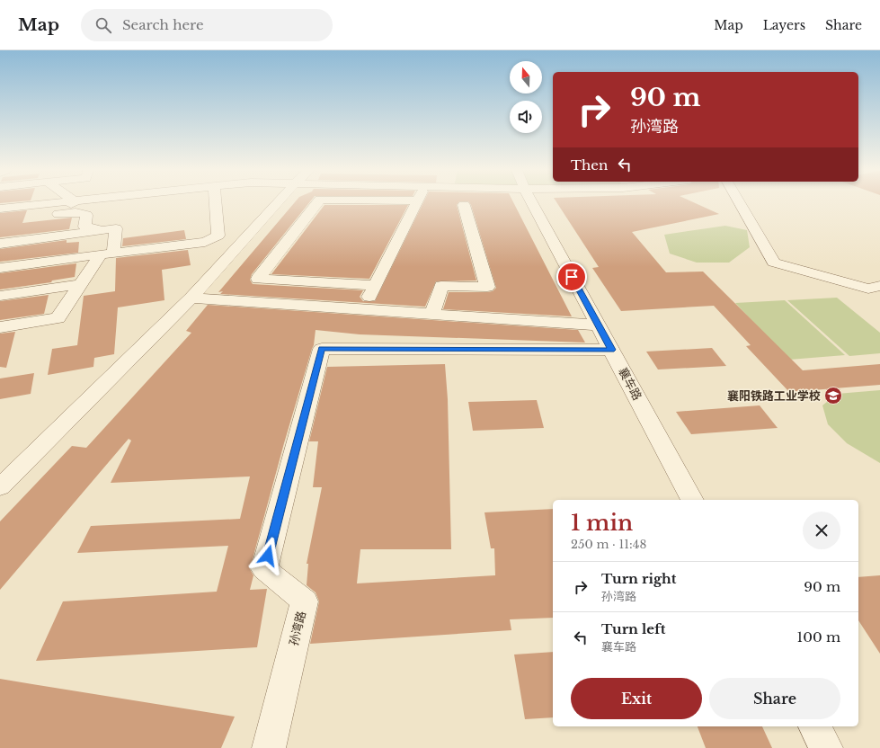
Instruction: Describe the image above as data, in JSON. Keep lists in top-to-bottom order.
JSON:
{
  "streets": {
    "street": ["襄车路", "孙湾路"]
  },
  "crossings": [
    ["襄车路", "孙湾路"]
  ],
  "places": {
    "school or university": ["襄阳铁路工业学校"]
  },
  "north": "top",
  "page": {
    "header": "Map",
    "search": "Search here",
    "nav": ["Map", "Layers", "Share"],
    "turn": ["90 m", "孙湾路"],
    "then": "Then",
    "heading": ["1 min", "250 m · 11:48"],
    "list": [
      {
        "name": "Turn right",
        "note": "孙湾路",
        "value": "90 m"
      },
      {
        "name": "Turn left",
        "note": "襄车路",
        "value": "100 m"
      }
    ],
    "buttons": ["Exit", "Share"]
  }
}
